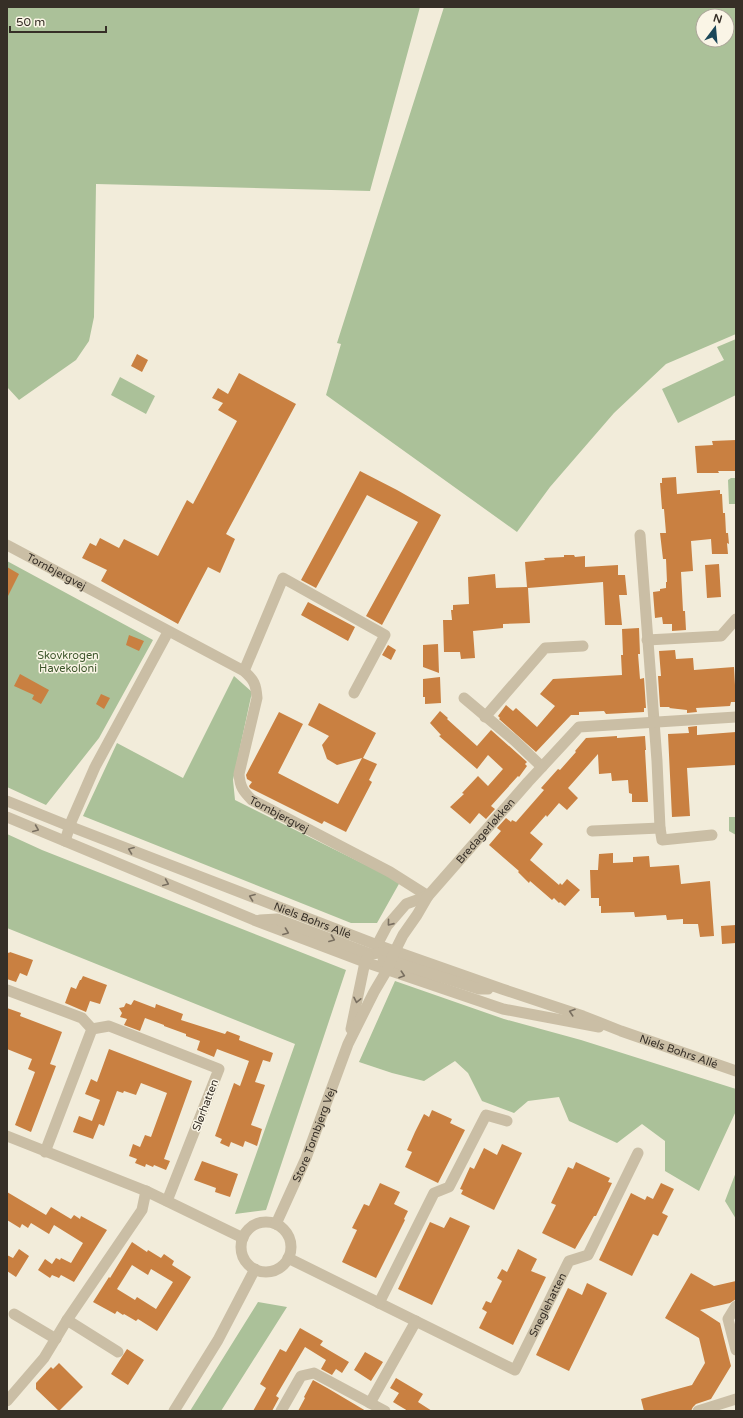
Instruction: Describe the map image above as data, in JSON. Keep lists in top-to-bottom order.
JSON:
{
  "streets": {
    "street": [
      "Tornbjergvej",
      "Bredagerløkken",
      "Niels Bohrs Allé",
      "Slørhatten",
      "Store Tornbjerg Vej",
      "Sneglehatten"
    ]
  },
  "crossings": [
    ["Tornbjergvej", "Bredagerløkken"],
    ["Bredagerløkken", "Niels Bohrs Allé"],
    ["Bredagerløkken", "Store Tornbjerg Vej"],
    ["Niels Bohrs Allé", "Store Tornbjerg Vej"],
    ["Store Tornbjerg Vej", "Sneglehatten"]
  ],
  "parks": ["Skovkrogen Havekoloni"],
  "scale_bar": "50 m",
  "north": "top"
}
